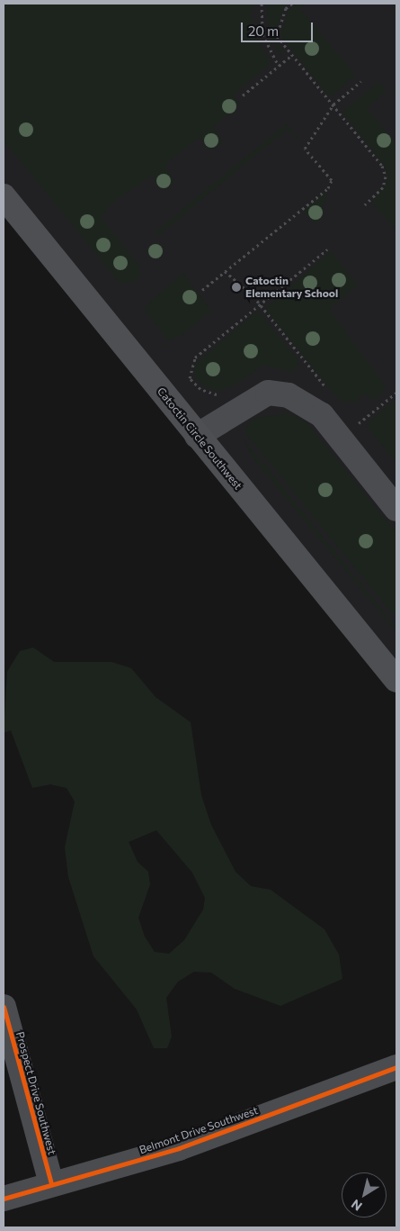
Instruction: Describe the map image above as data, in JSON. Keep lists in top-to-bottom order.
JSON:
{
  "streets": {
    "main road": ["Catoctin Circle Southwest"],
    "street": ["Prospect Drive Southwest", "Belmont Drive Southwest"]
  },
  "crossings": [
    ["Prospect Drive Southwest", "Belmont Drive Southwest"]
  ],
  "places": ["Catoctin Elementary School"],
  "scale_bar": "20 m",
  "north": "bottom left"
}
